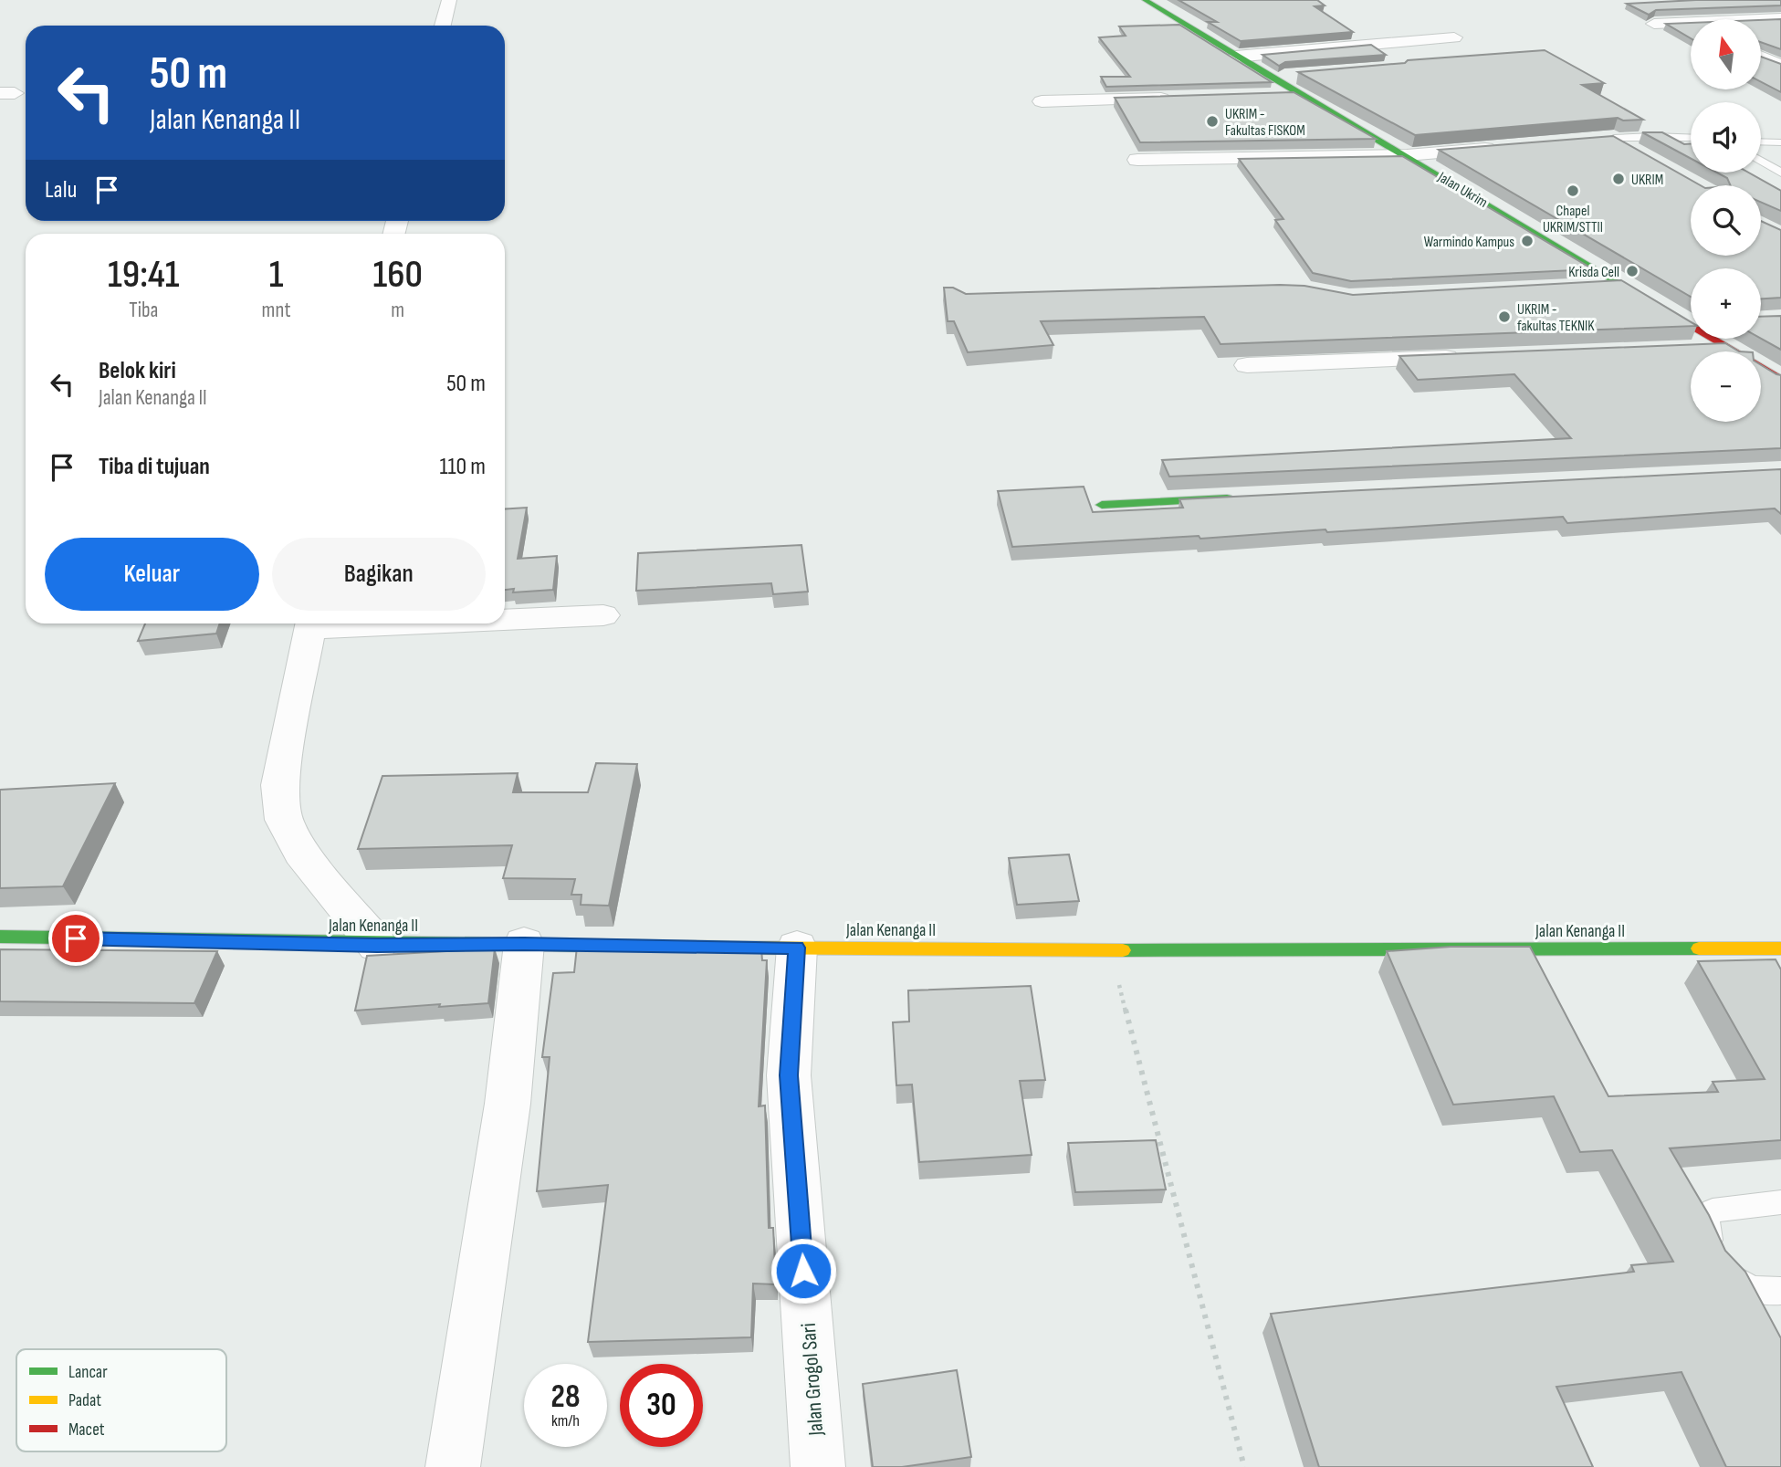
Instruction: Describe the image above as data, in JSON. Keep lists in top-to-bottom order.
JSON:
{
  "streets": {
    "street": ["Jalan Ukrim", "Jalan Kenanga II", "Jalan Grogol Sari"]
  },
  "crossings": [
    ["Jalan Kenanga II", "Jalan Grogol Sari"]
  ],
  "places": [
    "UKRIM - Fakultas FISKOM",
    "UKRIM",
    "Chapel UKRIM/STTII",
    "Warmindo Kampus",
    "Krisda Cell",
    "UKRIM - fakultas TEKNIK"
  ],
  "legend": ["Lancar", "Padat", "Macet"],
  "north": "top",
  "page": {
    "map_buttons": ["+", "−"],
    "turn": ["50 m", "Jalan Kenanga II"],
    "then": "Lalu",
    "eta": [
      "19:41",
      "Tiba",
      "1",
      "mnt",
      "160",
      "m"
    ],
    "list": [
      {
        "name": "Belok kiri",
        "note": "Jalan Kenanga II",
        "value": "50 m"
      },
      {
        "name": "Tiba di tujuan",
        "value": "110 m"
      }
    ],
    "buttons": ["Keluar", "Bagikan"],
    "speed": "28 km/h",
    "limit": "30"
  }
}
